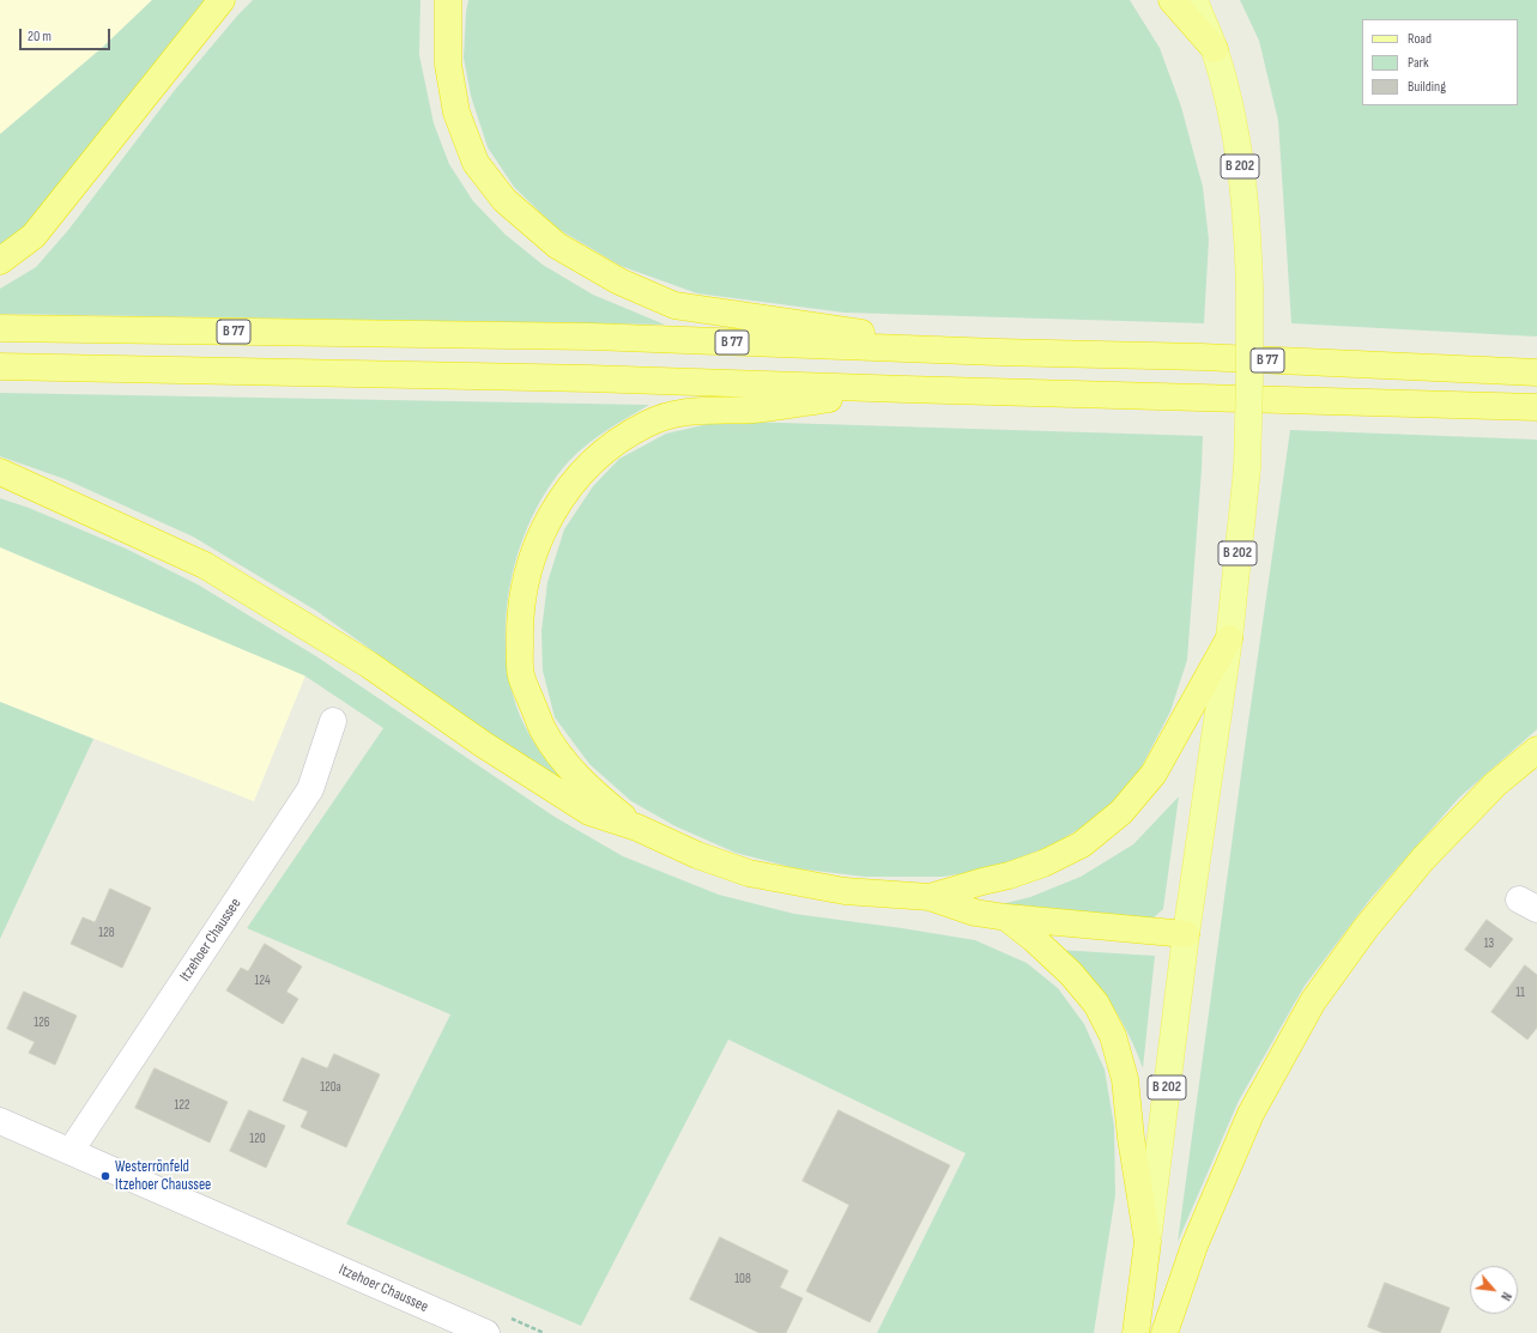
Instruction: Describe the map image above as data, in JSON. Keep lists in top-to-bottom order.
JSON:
{
  "streets": {
    "highway": ["B 202", "B 77"],
    "street": ["Itzehoer Chaussee"]
  },
  "places": ["Westerrönfeld Itzehoer Chaussee"],
  "house_numbers": [
    "128",
    "13",
    "124",
    "11",
    "126",
    "120a",
    "122",
    "120",
    "108"
  ],
  "legend": ["Road", "Park", "Building"],
  "scale_bar": "20 m",
  "north": "bottom right"
}
